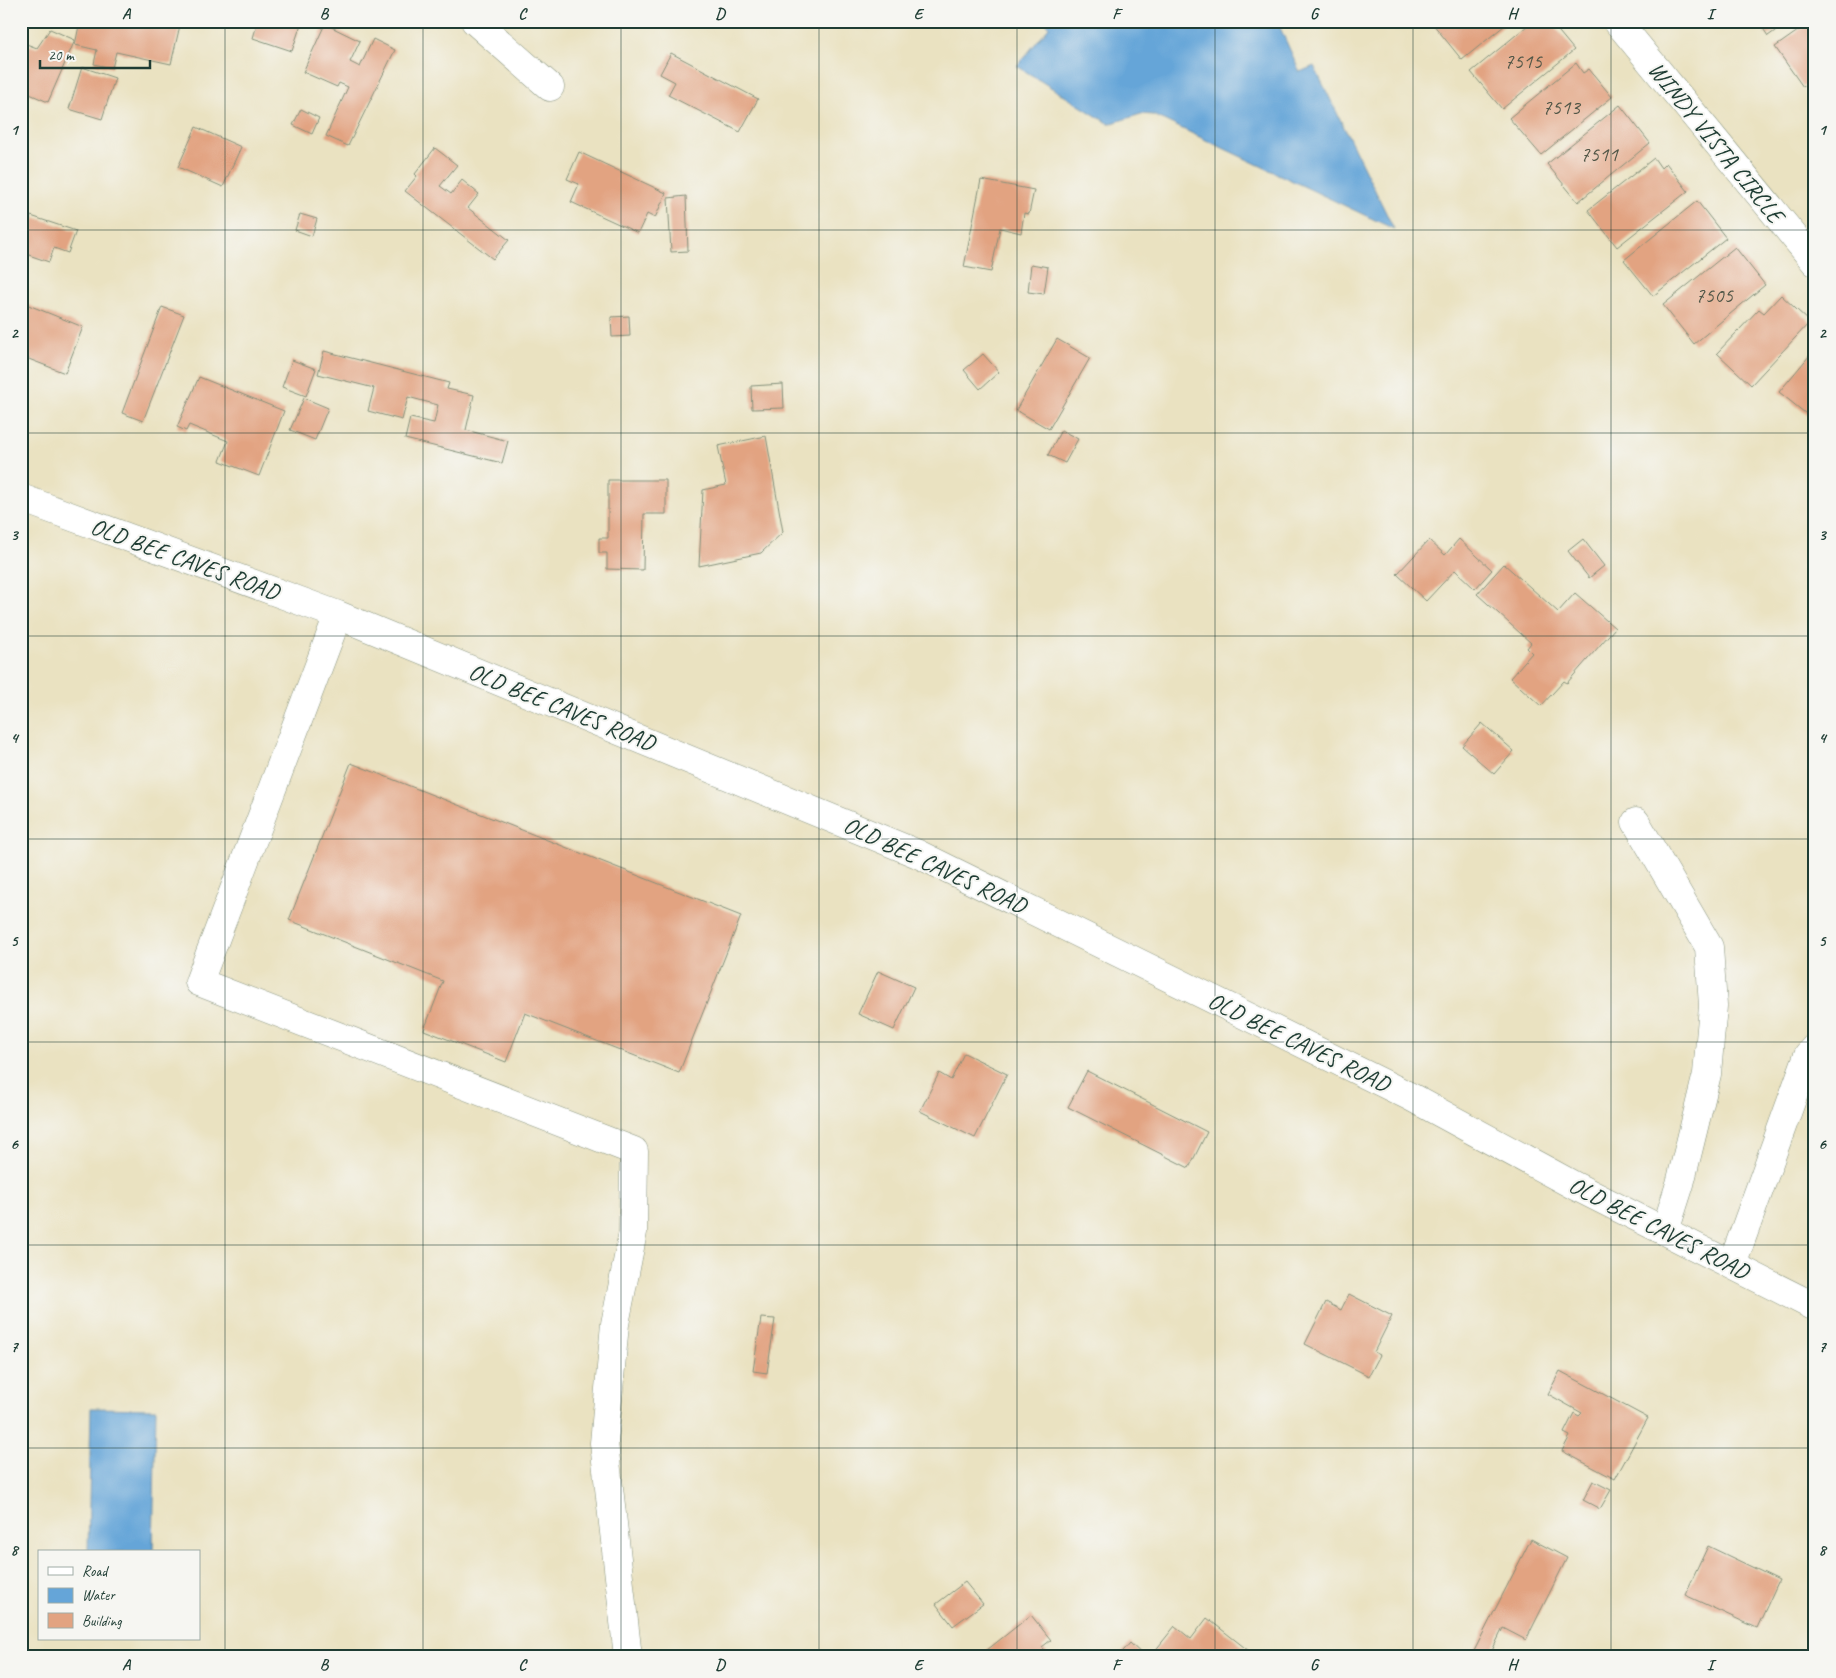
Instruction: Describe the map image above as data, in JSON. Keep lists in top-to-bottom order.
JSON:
{
  "streets": {
    "street": ["WINDY VISTA CIRCLE", "OLD BEE CAVES ROAD"]
  },
  "house_numbers": [
    "7515",
    "7513",
    "7511",
    "7505"
  ],
  "legend": ["Road", "Water", "Building"],
  "scale_bar": "20 m",
  "grid": {
    "columns": [
      "A",
      "B",
      "C",
      "D",
      "E",
      "F",
      "G",
      "H",
      "I"
    ],
    "rows": [
      "1",
      "2",
      "3",
      "4",
      "5",
      "6",
      "7",
      "8"
    ]
  }
}
